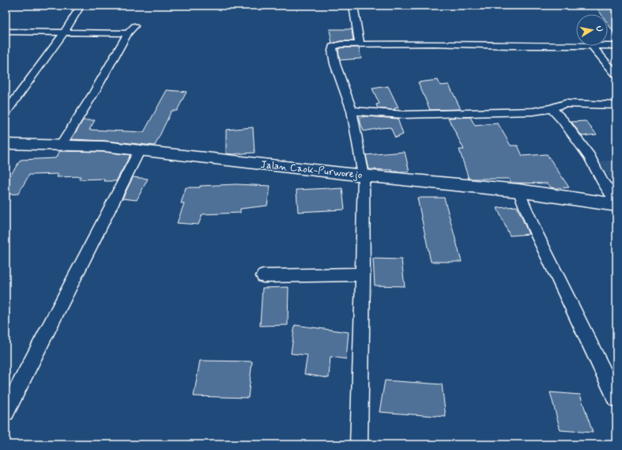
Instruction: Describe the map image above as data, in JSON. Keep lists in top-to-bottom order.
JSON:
{
  "streets": {
    "street": ["Jalan Caok-Purworejo"]
  },
  "north": "right"
}
